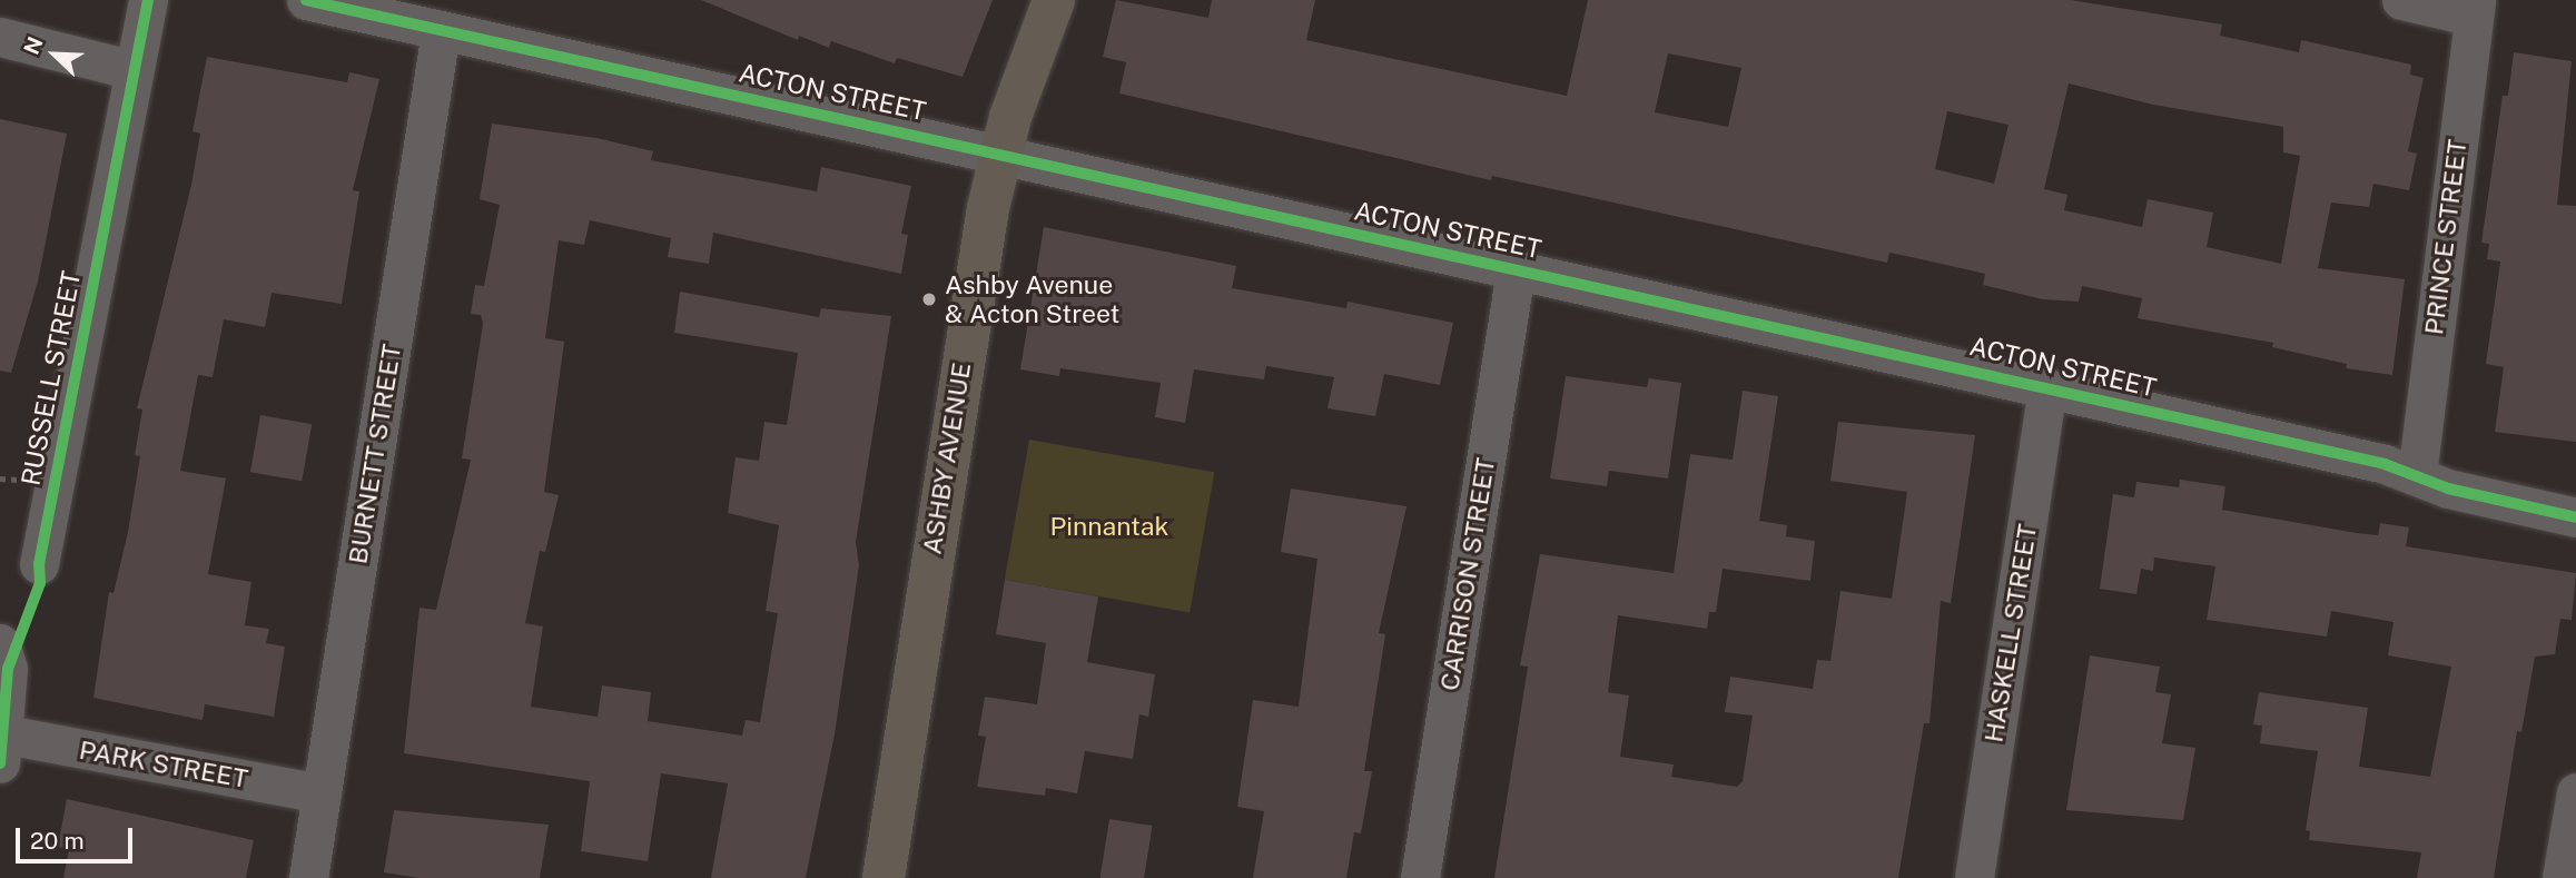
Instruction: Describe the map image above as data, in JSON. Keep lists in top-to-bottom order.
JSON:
{
  "streets": {
    "main road": ["ASHBY AVENUE"],
    "street": [
      "ACTON STREET",
      "PRINCE STREET",
      "RUSSELL STREET",
      "BURNETT STREET",
      "CARRISON STREET",
      "HASKELL STREET",
      "PARK STREET"
    ]
  },
  "crossings": [
    ["ACTON STREET", "PRINCE STREET"],
    ["ACTON STREET", "BURNETT STREET"],
    ["ACTON STREET", "ASHBY AVENUE"],
    ["ACTON STREET", "CARRISON STREET"],
    ["ACTON STREET", "HASKELL STREET"],
    ["BURNETT STREET", "PARK STREET"]
  ],
  "parks": ["Pinnantak"],
  "places": ["Ashby Avenue & Acton Street"],
  "scale_bar": "20 m",
  "north": "top left"
}
